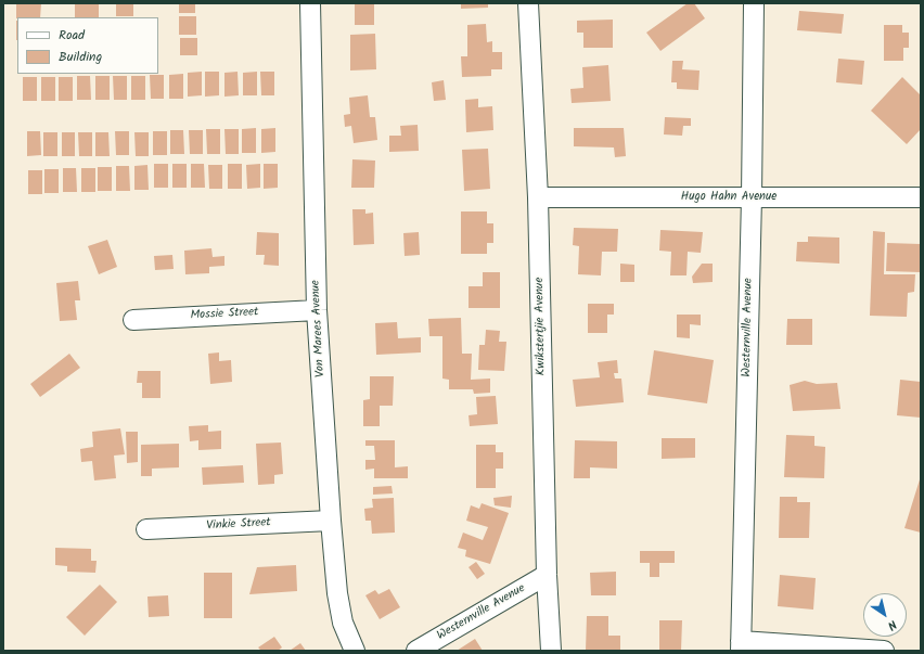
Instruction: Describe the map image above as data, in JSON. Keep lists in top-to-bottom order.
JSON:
{
  "streets": {
    "street": [
      "Hugo Hahn Avenue",
      "Mossie Street",
      "Kwikstertjie Avenue",
      "Westernville Avenue",
      "Von Marees Avenue",
      "Vinkie Street"
    ]
  },
  "crossings": [
    ["Hugo Hahn Avenue", "Kwikstertjie Avenue"],
    ["Hugo Hahn Avenue", "Westernville Avenue"],
    ["Mossie Street", "Von Marees Avenue"],
    ["Kwikstertjie Avenue", "Westernville Avenue"],
    ["Von Marees Avenue", "Vinkie Street"]
  ],
  "legend": ["Road", "Building"],
  "north": "bottom right"
}
